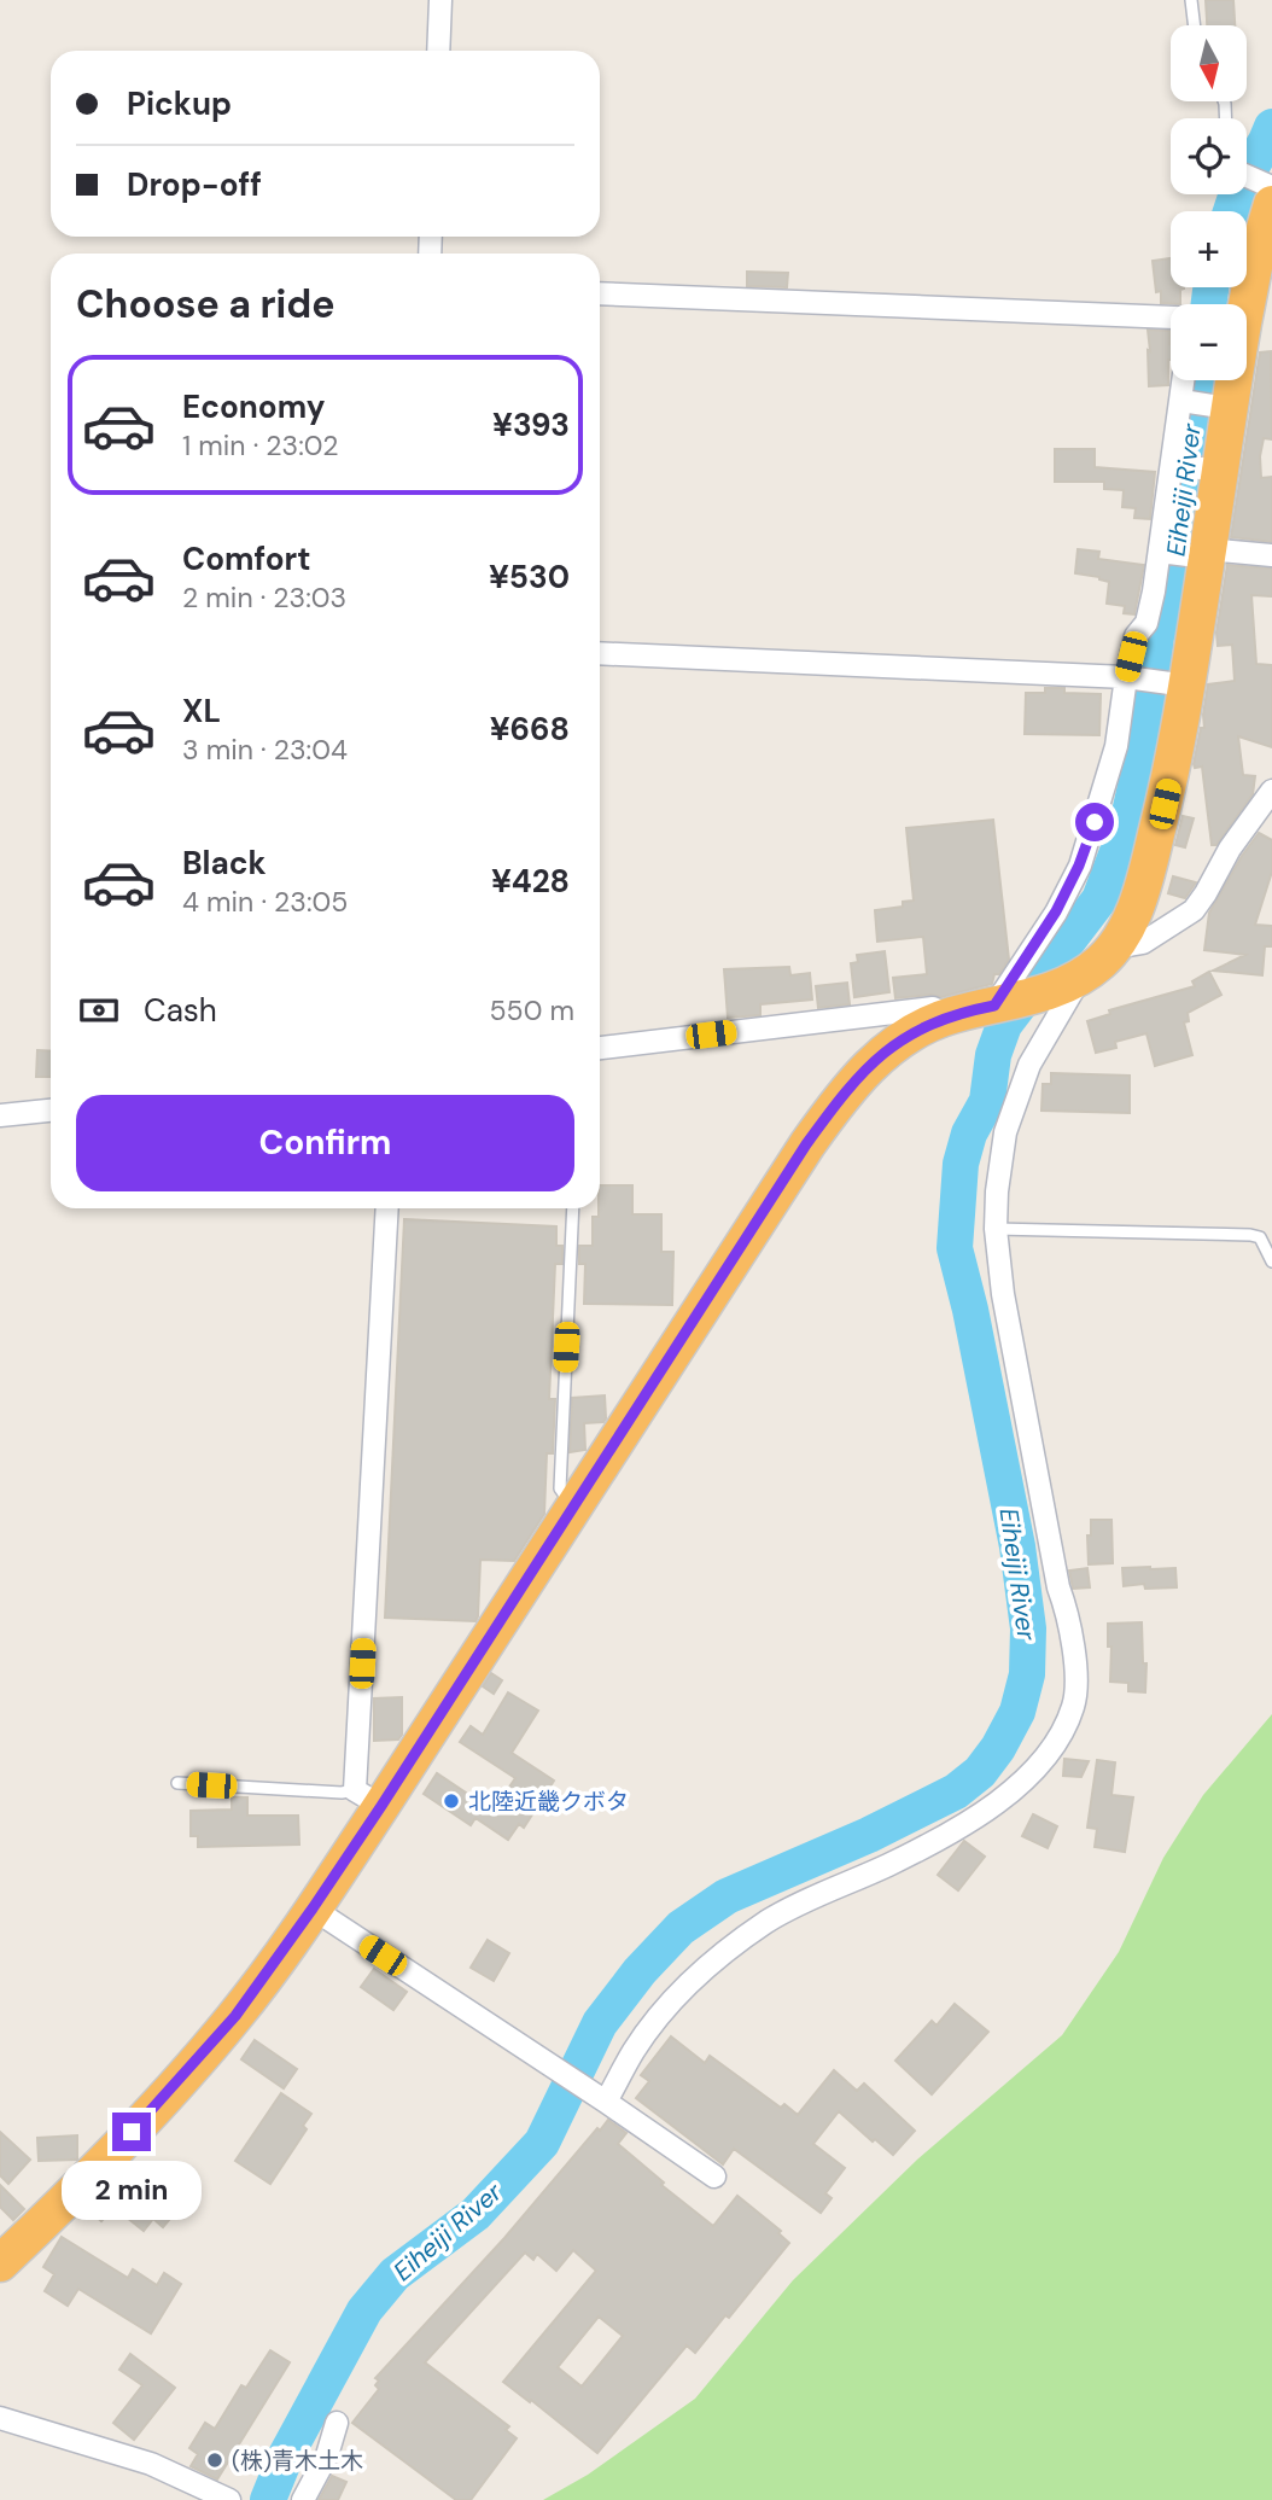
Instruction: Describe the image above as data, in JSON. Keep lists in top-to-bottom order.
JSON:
{
  "water": ["Eiheiji River"],
  "places": ["北陸近畿クボタ", "(株)青木土木"],
  "north": "bottom",
  "page": {
    "map_buttons": ["+", "−"],
    "banner": ["Pickup", "Drop-off"],
    "heading": "Choose a ride",
    "list": [
      {
        "name": "Economy",
        "note": "1 min · 23:02",
        "value": "¥393"
      },
      {
        "name": "Comfort",
        "note": "2 min · 23:03",
        "value": "¥530"
      },
      {
        "name": "XL",
        "note": "3 min · 23:04",
        "value": "¥668"
      },
      {
        "name": "Black",
        "note": "4 min · 23:05",
        "value": "¥428"
      }
    ],
    "pay": ["Cash", "550 m"],
    "buttons": "Confirm",
    "bubble": "2 min"
  }
}
